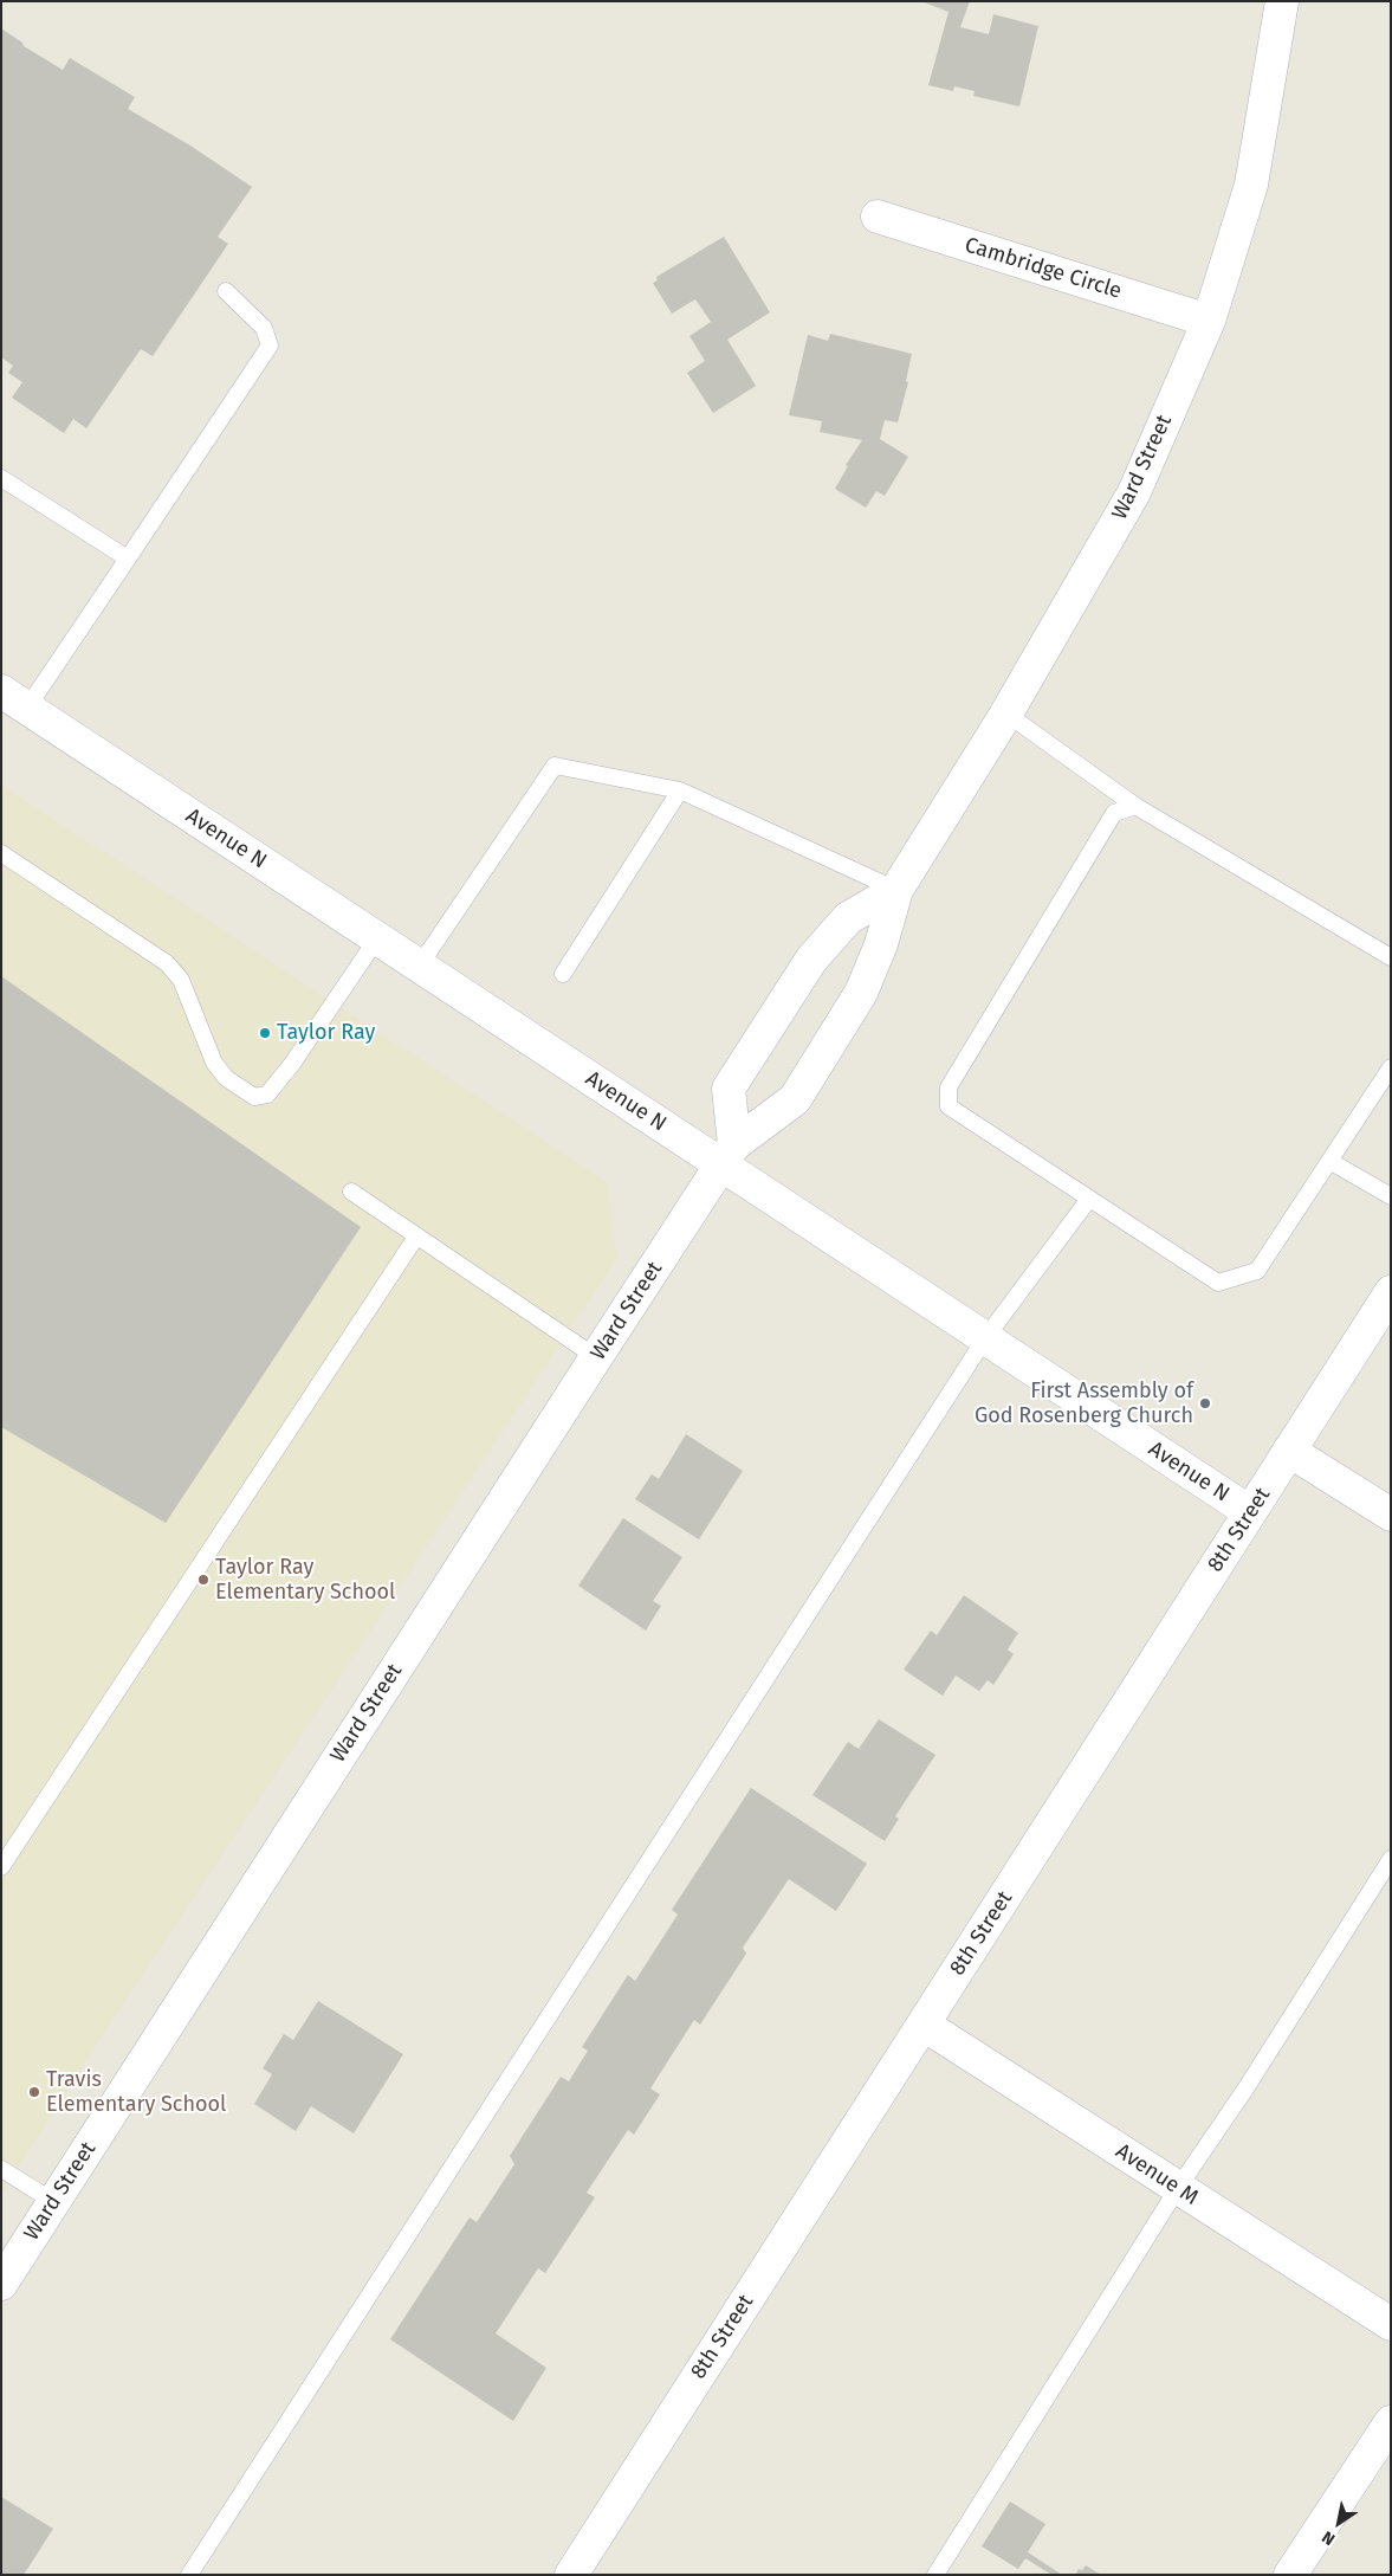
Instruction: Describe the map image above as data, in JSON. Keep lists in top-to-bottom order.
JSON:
{
  "streets": {
    "street": [
      "Cambridge Circle",
      "Ward Street",
      "Avenue N",
      "8th Street",
      "Avenue M"
    ]
  },
  "crossings": [
    ["Cambridge Circle", "Ward Street"],
    ["Ward Street", "Avenue N"],
    ["Avenue N", "8th Street"],
    ["8th Street", "Avenue M"]
  ],
  "places": [
    "Taylor Ray",
    "First Assembly of God Rosenberg Church",
    "Taylor Ray Elementary School",
    "Travis Elementary School"
  ],
  "north": "bottom left"
}
